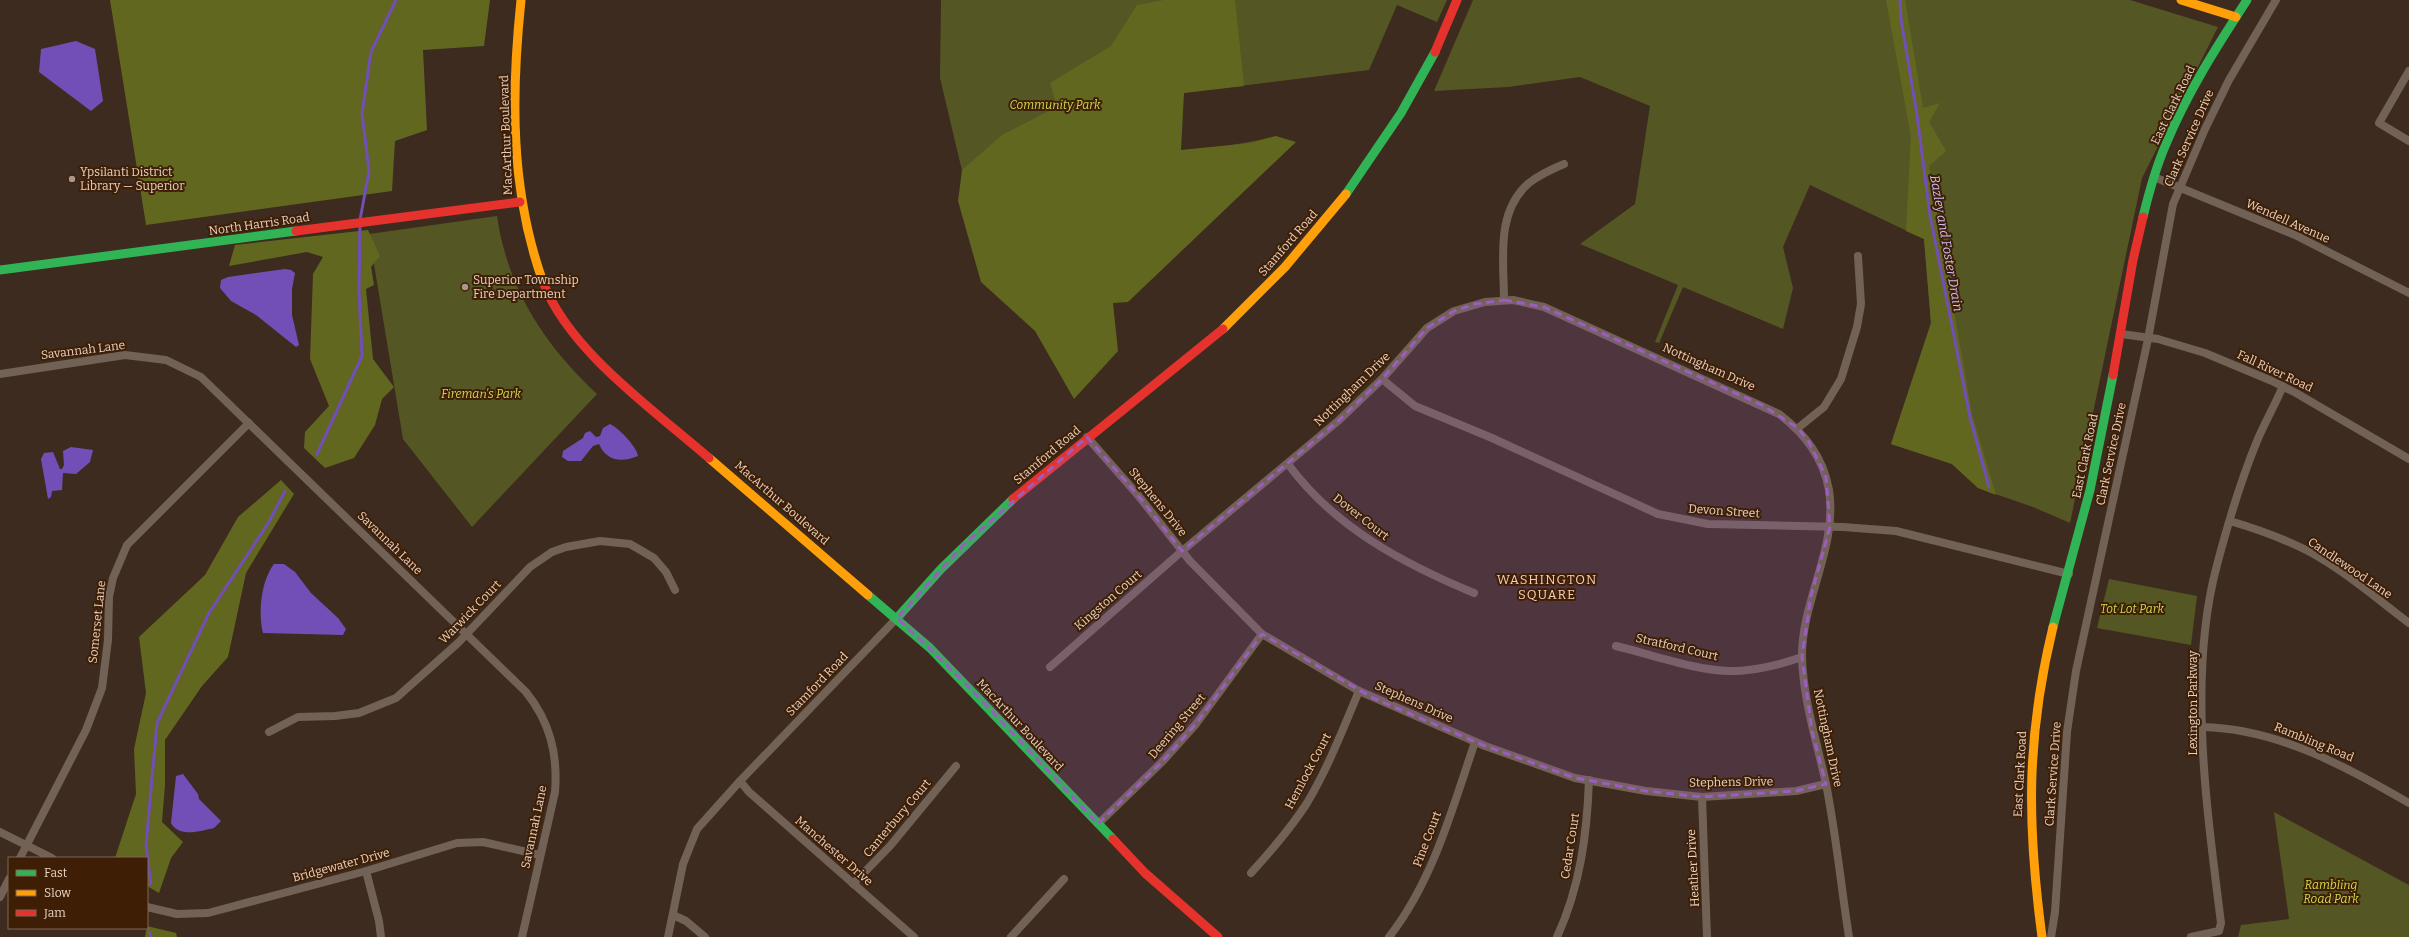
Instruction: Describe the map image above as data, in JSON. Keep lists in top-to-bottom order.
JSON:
{
  "streets": {
    "street": [
      "East Clark Road",
      "MacArthur Boulevard",
      "Clark Service Drive",
      "Wendell Avenue",
      "North Harris Road",
      "Stamford Road",
      "Savannah Lane",
      "Nottingham Drive",
      "Fall River Road",
      "Stephens Drive",
      "Devon Street",
      "Dover Court",
      "Candlewood Lane",
      "Kingston Court",
      "Warwick Court",
      "Somerset Lane",
      "Stratford Court",
      "Lexington Parkway",
      "Deering Street",
      "Rambling Road",
      "Hemlock Court",
      "Canterbury Court",
      "Pine Court",
      "Cedar Court",
      "Manchester Drive",
      "Bridgewater Drive",
      "Heather Drive"
    ]
  },
  "crossings": [
    ["East Clark Road", "Wendell Avenue"],
    ["East Clark Road", "Fall River Road"],
    ["East Clark Road", "Devon Street"],
    ["MacArthur Boulevard", "North Harris Road"],
    ["MacArthur Boulevard", "Stamford Road"],
    ["MacArthur Boulevard", "Deering Street"],
    ["Clark Service Drive", "Wendell Avenue"],
    ["Clark Service Drive", "Fall River Road"],
    ["Stamford Road", "Stephens Drive"],
    ["Stamford Road", "Manchester Drive"],
    ["Savannah Lane", "Warwick Court"],
    ["Savannah Lane", "Somerset Lane"],
    ["Savannah Lane", "Bridgewater Drive"],
    ["Nottingham Drive", "Stephens Drive"],
    ["Nottingham Drive", "Devon Street"],
    ["Nottingham Drive", "Dover Court"],
    ["Nottingham Drive", "Kingston Court"],
    ["Nottingham Drive", "Stratford Court"],
    ["Fall River Road", "Lexington Parkway"],
    ["Stephens Drive", "Kingston Court"],
    ["Stephens Drive", "Deering Street"],
    ["Stephens Drive", "Hemlock Court"],
    ["Stephens Drive", "Pine Court"],
    ["Stephens Drive", "Cedar Court"],
    ["Stephens Drive", "Heather Drive"],
    ["Candlewood Lane", "Lexington Parkway"],
    ["Lexington Parkway", "Rambling Road"],
    ["Canterbury Court", "Manchester Drive"]
  ],
  "districts": ["WASHINGTON SQUARE"],
  "water": ["Bazley and Foster Drain"],
  "parks": [
    "Community Park",
    "Fireman's Park",
    "Tot Lot Park",
    "Rambling Road Park"
  ],
  "places": ["Ypsilanti District Library — Superior", "Superior Township Fire Department"],
  "legend": ["Fast", "Slow", "Jam"]
}
